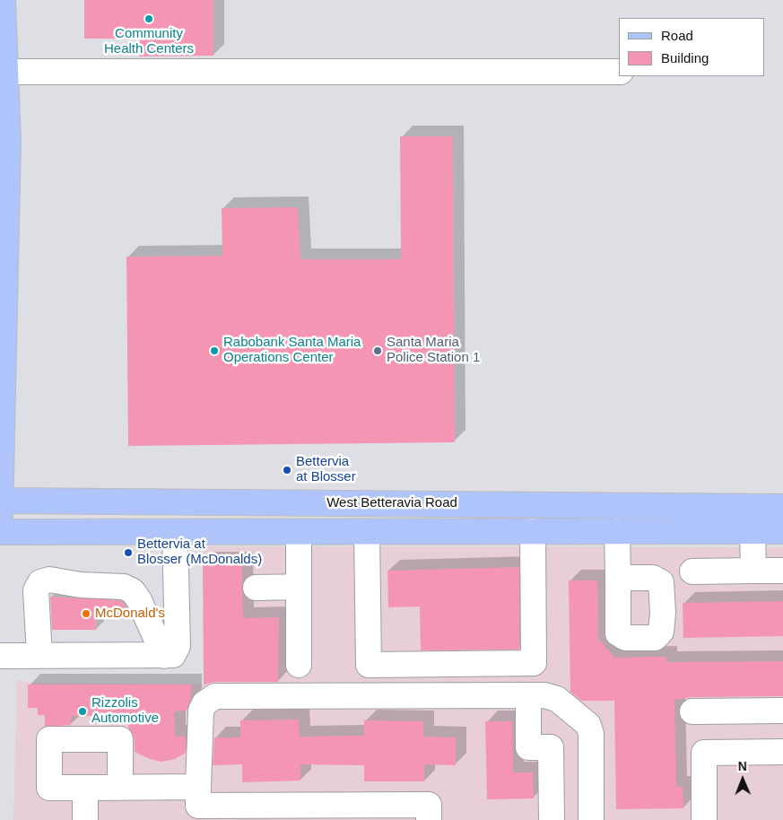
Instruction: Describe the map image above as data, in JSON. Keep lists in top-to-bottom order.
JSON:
{
  "streets": {
    "main road": ["West Betteravia Road"]
  },
  "places": [
    "Community Health Centers",
    "Rabobank Santa Maria Operations Center",
    "Santa Maria Police Station 1",
    "Bettervia at Blosser",
    "Bettervia at Blosser (McDonalds)",
    "McDonald's",
    "Rizzolis Automotive"
  ],
  "legend": ["Road", "Building"],
  "north": "top"
}
